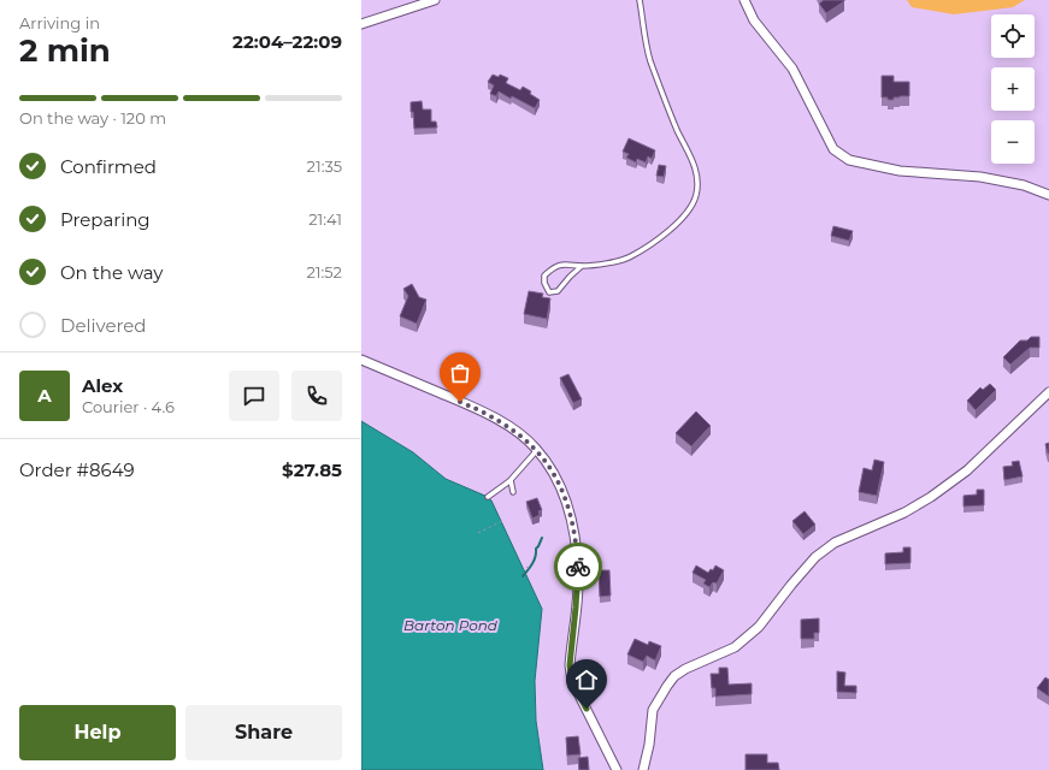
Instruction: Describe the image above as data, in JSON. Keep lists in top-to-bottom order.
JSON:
{
  "water": ["Barton Pond"],
  "page": {
    "heading": ["2 min", "Arriving in", "22:04–22:09"],
    "panel": [
      "Alex",
      "Courier · 4.6",
      "Order #8649",
      "$27.85"
    ],
    "map_buttons": ["+", "−"],
    "bar": "On the way · 120 m",
    "list": [
      ["Confirmed", "21:35"],
      ["Preparing", "21:41"],
      ["On the way", "21:52"],
      "Delivered"
    ],
    "round": "A",
    "buttons": ["Help", "Share"]
  }
}
